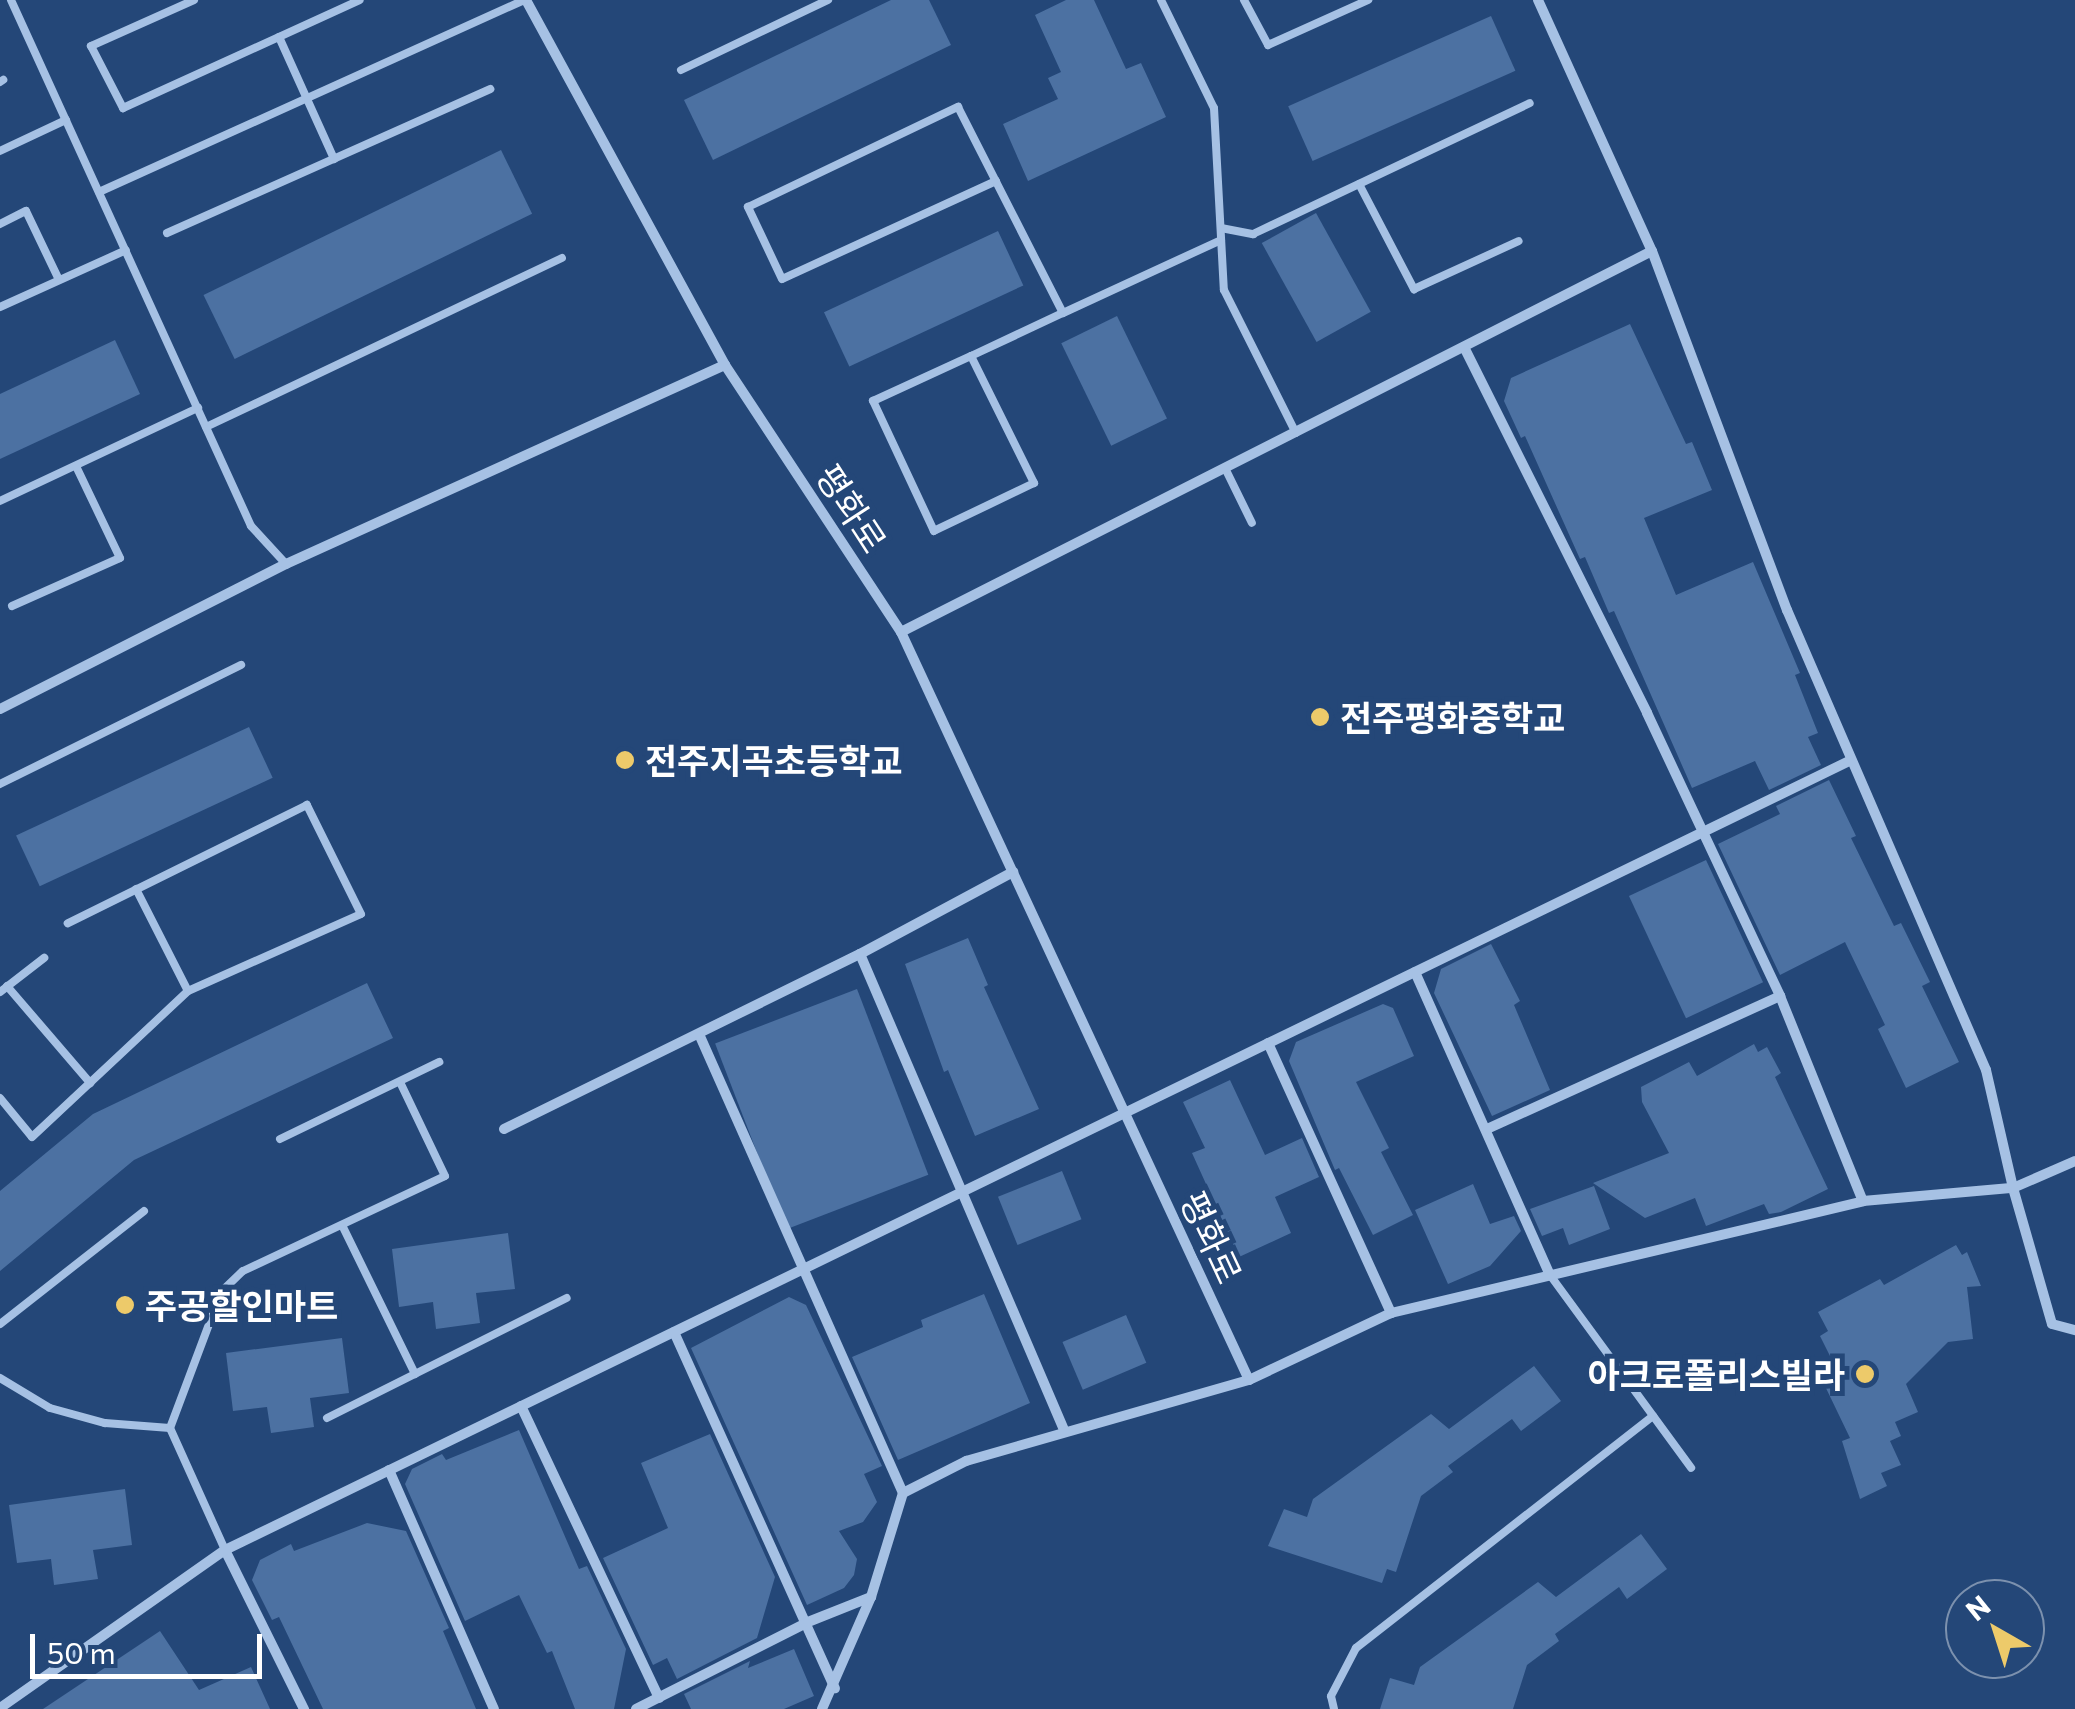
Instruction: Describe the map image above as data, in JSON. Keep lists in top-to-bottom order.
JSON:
{
  "streets": {
    "street": ["평화로"]
  },
  "places": [
    "전주평화중학교",
    "전주지곡초등학교",
    "주공할인마트",
    "아크로폴리스빌라"
  ],
  "scale_bar": "50 m",
  "north": "top left"
}
